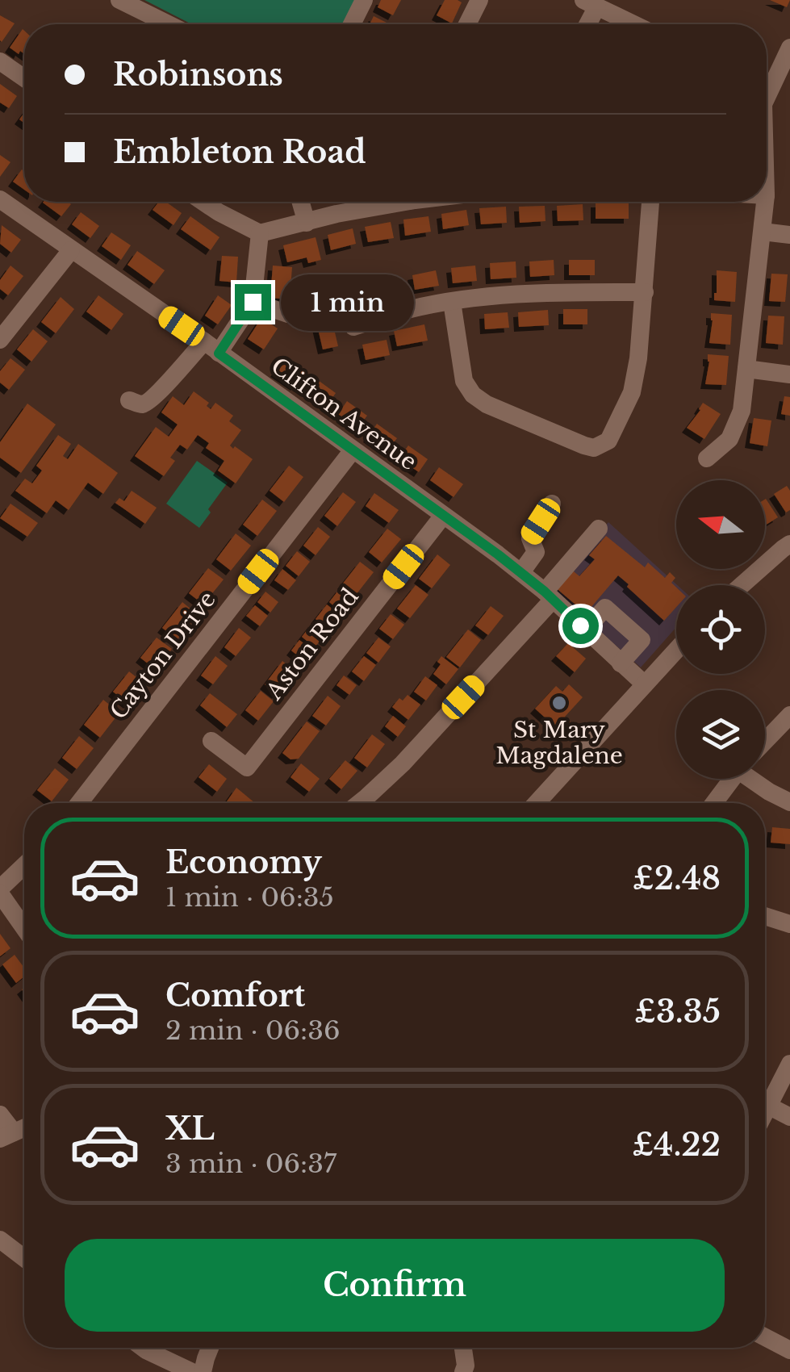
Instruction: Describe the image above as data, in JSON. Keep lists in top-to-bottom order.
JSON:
{
  "streets": {
    "street": ["Clifton Avenue", "Aston Road", "Cayton Drive"]
  },
  "crossings": [
    ["Clifton Avenue", "Aston Road"],
    ["Clifton Avenue", "Cayton Drive"]
  ],
  "places": ["St Mary Magdalene"],
  "north": "left",
  "page": {
    "banner": ["Robinsons", "Embleton Road"],
    "bubble": "1 min",
    "list": [
      {
        "name": "Economy",
        "note": "1 min · 06:35",
        "value": "£2.48"
      },
      {
        "name": "Comfort",
        "note": "2 min · 06:36",
        "value": "£3.35"
      },
      {
        "name": "XL",
        "note": "3 min · 06:37",
        "value": "£4.22"
      }
    ],
    "buttons": "Confirm"
  }
}
